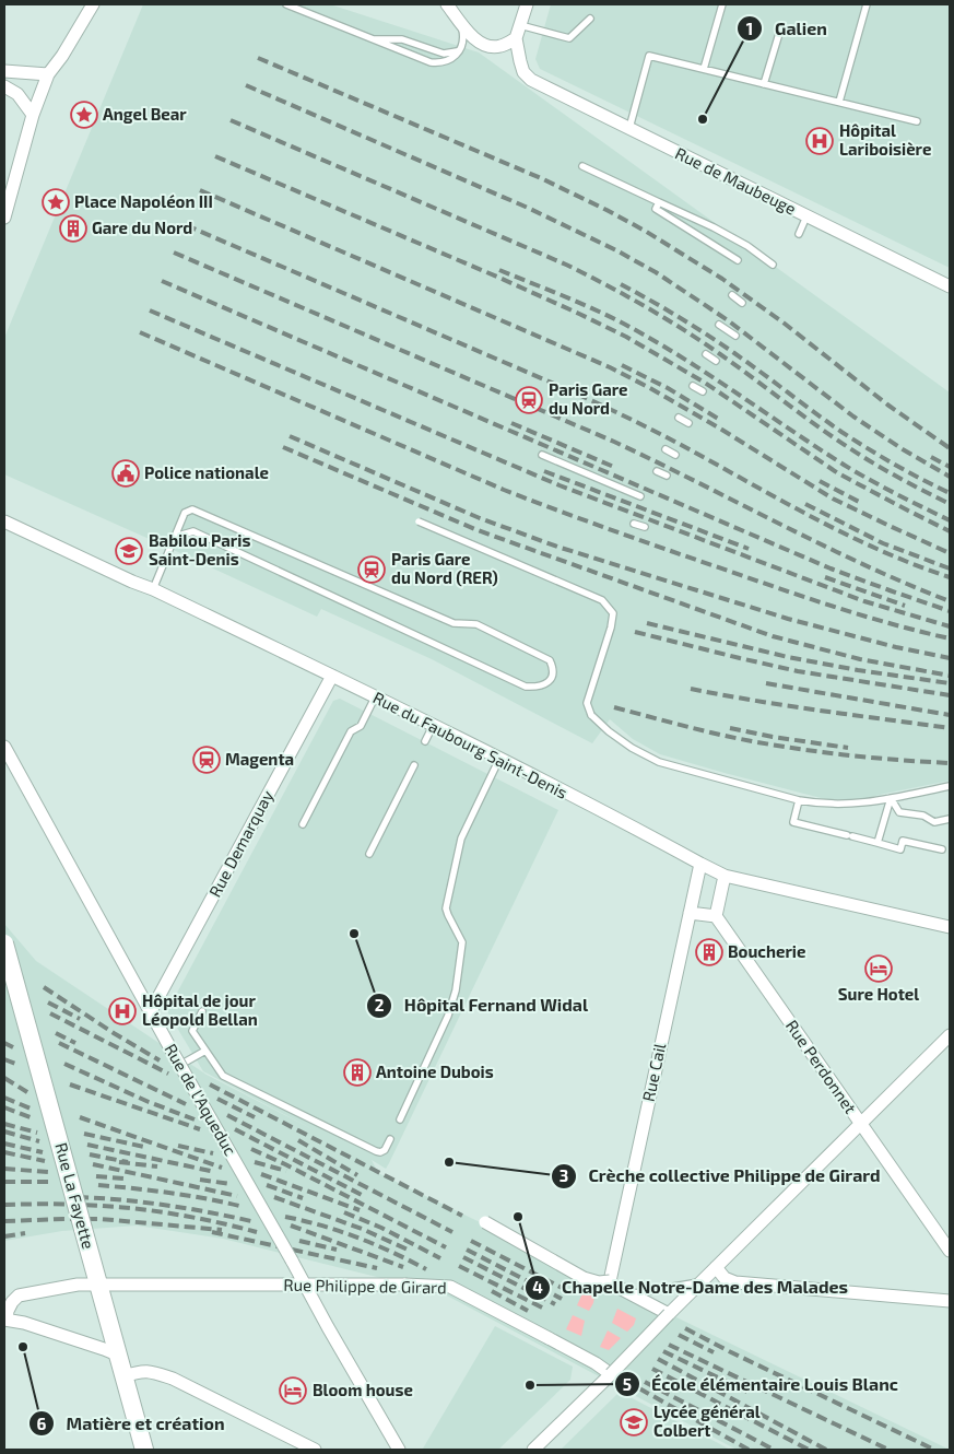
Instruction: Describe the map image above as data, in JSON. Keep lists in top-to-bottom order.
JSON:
{
  "streets": {
    "main road": ["Rue La Fayette"],
    "street": [
      "Rue de Maubeuge",
      "Rue du Faubourg Saint-Denis",
      "Rue Demarquay",
      "Rue Perdonnet",
      "Rue Cail",
      "Rue de l'Aqueduc",
      "Rue Philippe de Girard"
    ]
  },
  "crossings": [
    ["Rue du Faubourg Saint-Denis", "Rue Demarquay"],
    ["Rue du Faubourg Saint-Denis", "Rue Cail"],
    ["Rue Demarquay", "Rue de l'Aqueduc"],
    ["Rue de l'Aqueduc", "Rue Philippe de Girard"],
    ["Rue La Fayette", "Rue Philippe de Girard"]
  ],
  "places": {
    "place": ["Angel Bear", "Place Napoléon III"],
    "other": [
      "Galien",
      "Hôpital Fernand Widal",
      "Crèche collective Philippe de Girard",
      "Chapelle Notre-Dame des Malades",
      "Matière et création",
      "École élémentaire Louis Blanc"
    ],
    "hospital": ["Hôpital Lariboisière", "Hôpital de jour Léopold Bellan"],
    "building": ["Gare du Nord", "Boucherie", "Antoine Dubois"],
    "station": ["Paris Gare du Nord", "Paris Gare du Nord (RER)", "Magenta"],
    "public building": ["Police nationale"],
    "school or university": ["Babilou Paris Saint-Denis", "Lycée général Colbert"],
    "hotel": ["Sure Hotel", "Bloom house"]
  }
}
